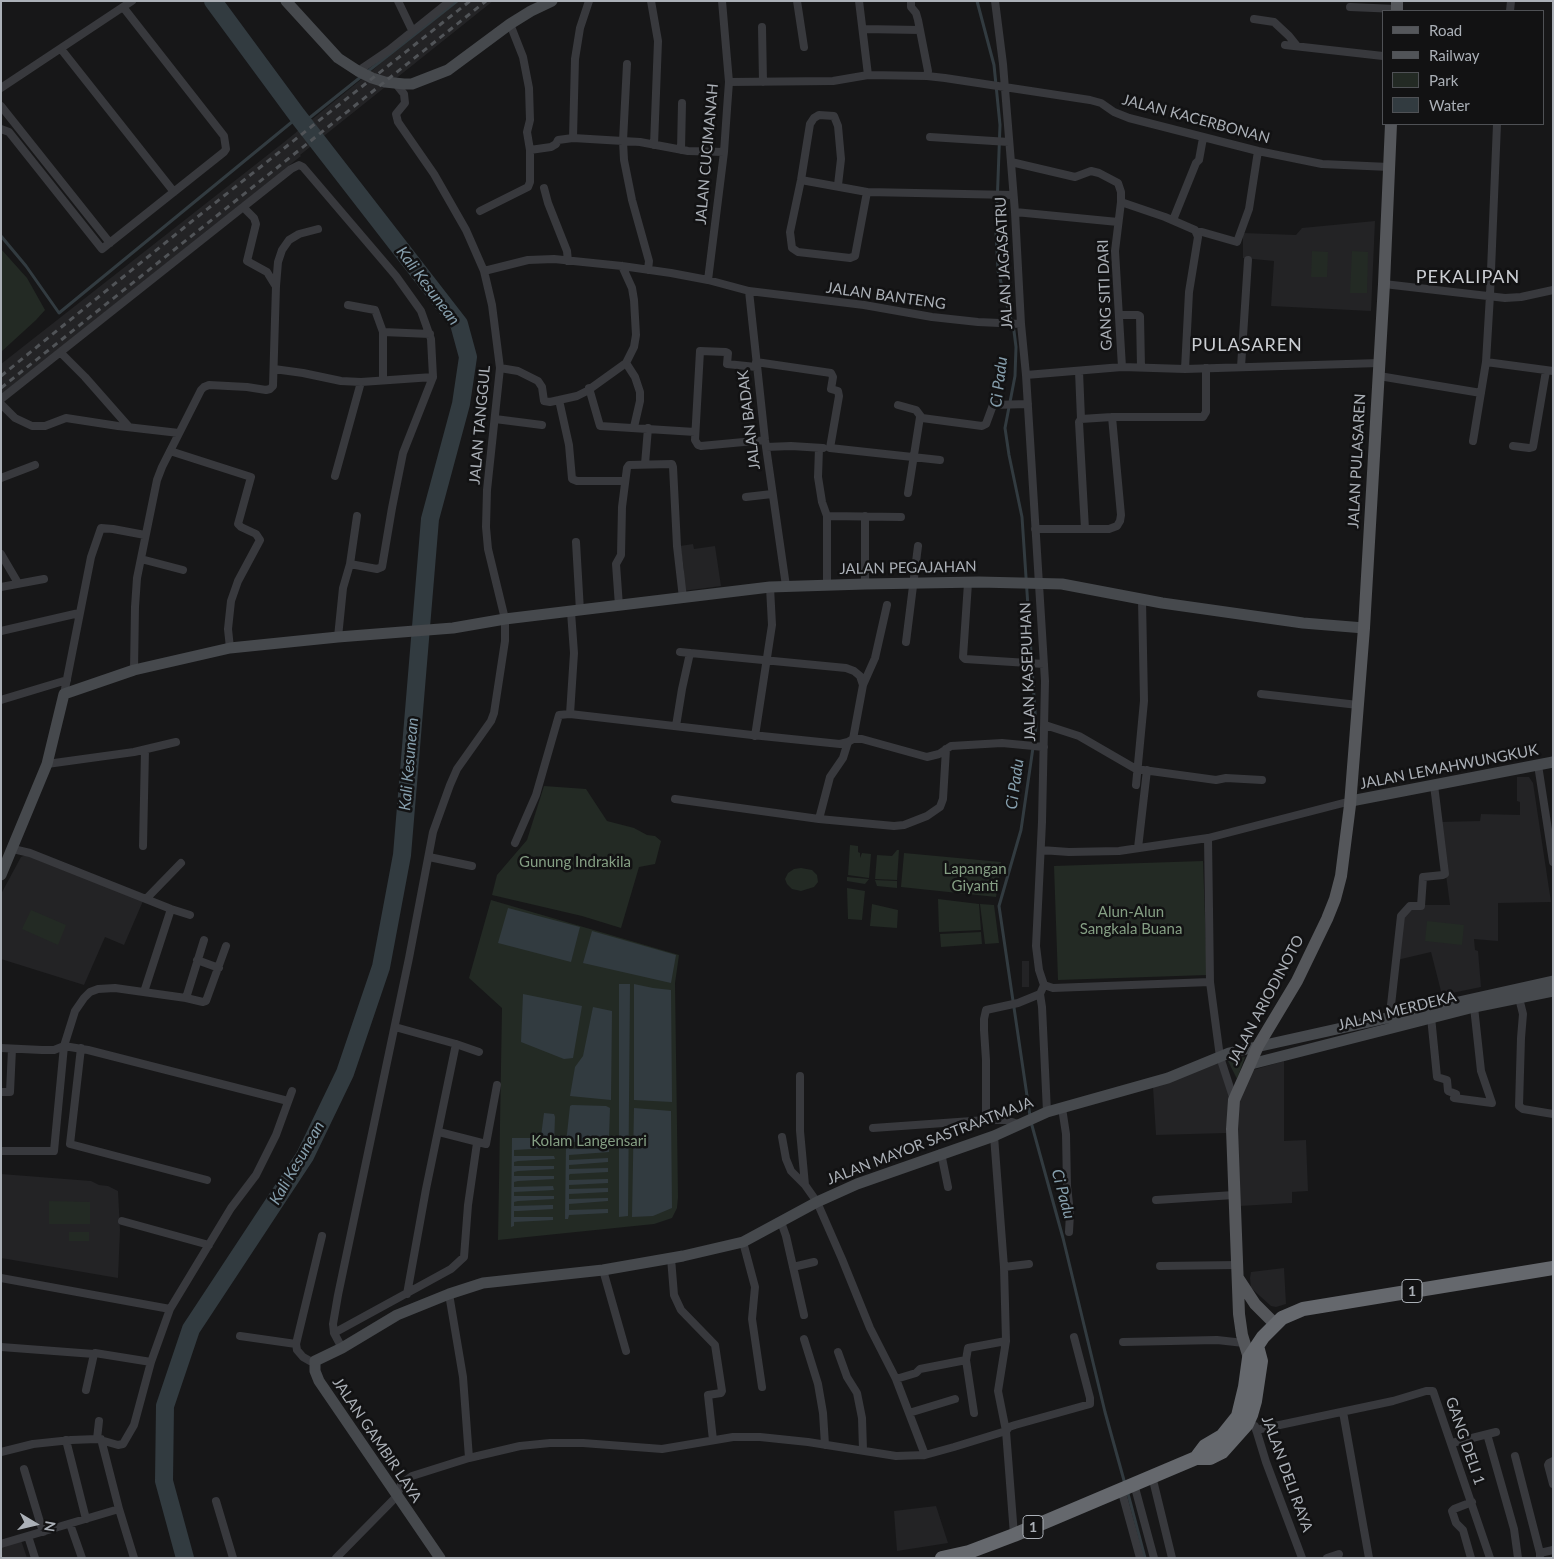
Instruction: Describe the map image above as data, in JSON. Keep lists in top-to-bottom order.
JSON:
{
  "streets": {
    "highway": ["1"],
    "main road": ["JALAN PULASAREN", "JALAN ARIODINOTO"],
    "street": [
      "JALAN KACERBONAN",
      "JALAN CUCIMANAH",
      "JALAN JAGASATRU",
      "GANG SITI DARI",
      "JALAN BANTENG",
      "JALAN BADAK",
      "JALAN TANGGUL",
      "JALAN PEGAJAHAN",
      "JALAN KASEPUHAN",
      "JALAN LEMAHWUNGKUK",
      "JALAN MERDEKA",
      "JALAN MAYOR SASTRAATMAJA",
      "JALAN GAMBIR LAYA",
      "GANG DELI 1",
      "JALAN DELI RAYA"
    ]
  },
  "crossings": [
    ["JALAN KACERBONAN", "JALAN CUCIMANAH"],
    ["JALAN KACERBONAN", "JALAN JAGASATRU"],
    ["JALAN KACERBONAN", "JALAN PULASAREN"],
    ["JALAN JAGASATRU", "JALAN BANTENG"],
    ["JALAN JAGASATRU", "JALAN PEGAJAHAN"],
    ["JALAN JAGASATRU", "JALAN KASEPUHAN"],
    ["JALAN BANTENG", "JALAN BADAK"],
    ["JALAN BADAK", "JALAN PEGAJAHAN"],
    ["JALAN TANGGUL", "JALAN PEGAJAHAN"],
    ["JALAN PULASAREN", "JALAN PEGAJAHAN"],
    ["JALAN PULASAREN", "JALAN LEMAHWUNGKUK"],
    ["JALAN PULASAREN", "JALAN ARIODINOTO"],
    ["JALAN PEGAJAHAN", "JALAN KASEPUHAN"],
    ["JALAN LEMAHWUNGKUK", "JALAN ARIODINOTO"],
    ["JALAN ARIODINOTO", "JALAN MERDEKA"],
    ["JALAN ARIODINOTO", "1"],
    ["JALAN MERDEKA", "JALAN MAYOR SASTRAATMAJA"],
    ["1", "JALAN DELI RAYA"],
    ["GANG DELI 1", "JALAN DELI RAYA"]
  ],
  "districts": ["PEKALIPAN", "PULASAREN"],
  "water": ["Kali Kesunean", "Ci Padu"],
  "parks": [
    "Gunung Indrakila",
    "Lapangan Giyanti",
    "Alun-Alun Sangkala Buana",
    "Kolam Langensari"
  ],
  "legend": [
    "Road",
    "Railway",
    "Park",
    "Water"
  ],
  "north": "right"
}
